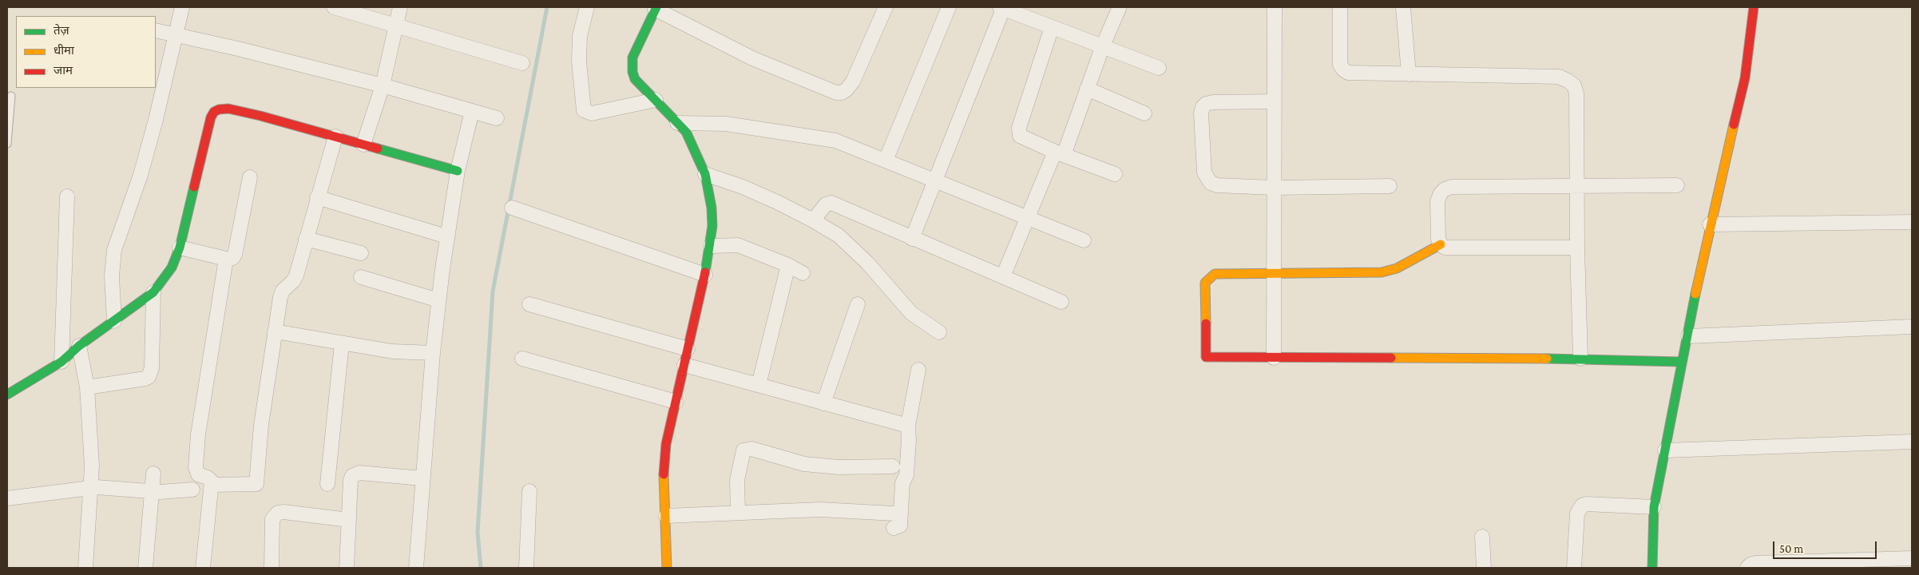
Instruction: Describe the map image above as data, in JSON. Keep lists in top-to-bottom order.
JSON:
{
  "legend": ["तेज़", "धीमा", "जाम"],
  "scale_bar": "50 m"
}
